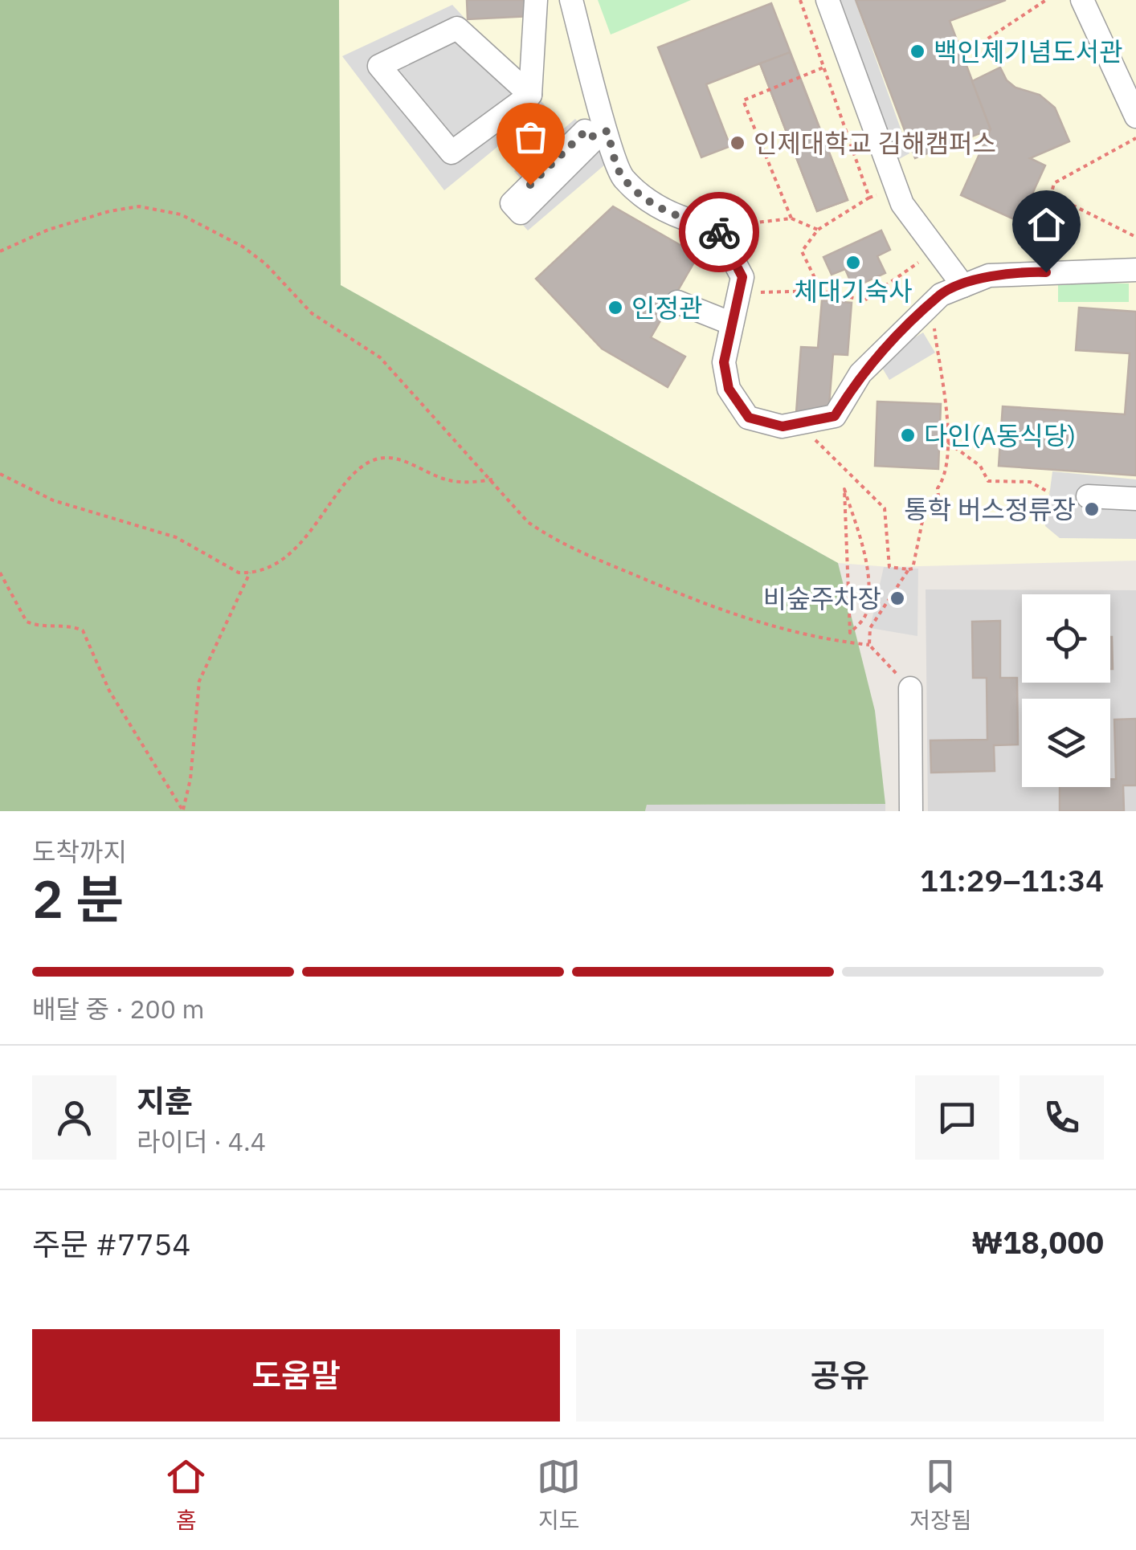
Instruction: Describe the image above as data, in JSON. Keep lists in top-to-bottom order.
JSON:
{
  "places": [
    "백인제기념도서관",
    "인제대학교 김해캠퍼스",
    "체대기숙사",
    "인정관",
    "다인(A동식당)",
    "통학 버스정류장",
    "비숲주차장"
  ],
  "page": {
    "heading": ["2 분", "도착까지", "11:29–11:34"],
    "panel": [
      "지훈",
      "라이더 · 4.4",
      "주문 #7754",
      "₩18,000"
    ],
    "bar": "배달 중 · 200 m",
    "buttons": ["도움말", "공유"],
    "tabs": ["홈", "지도", "저장됨"]
  }
}
